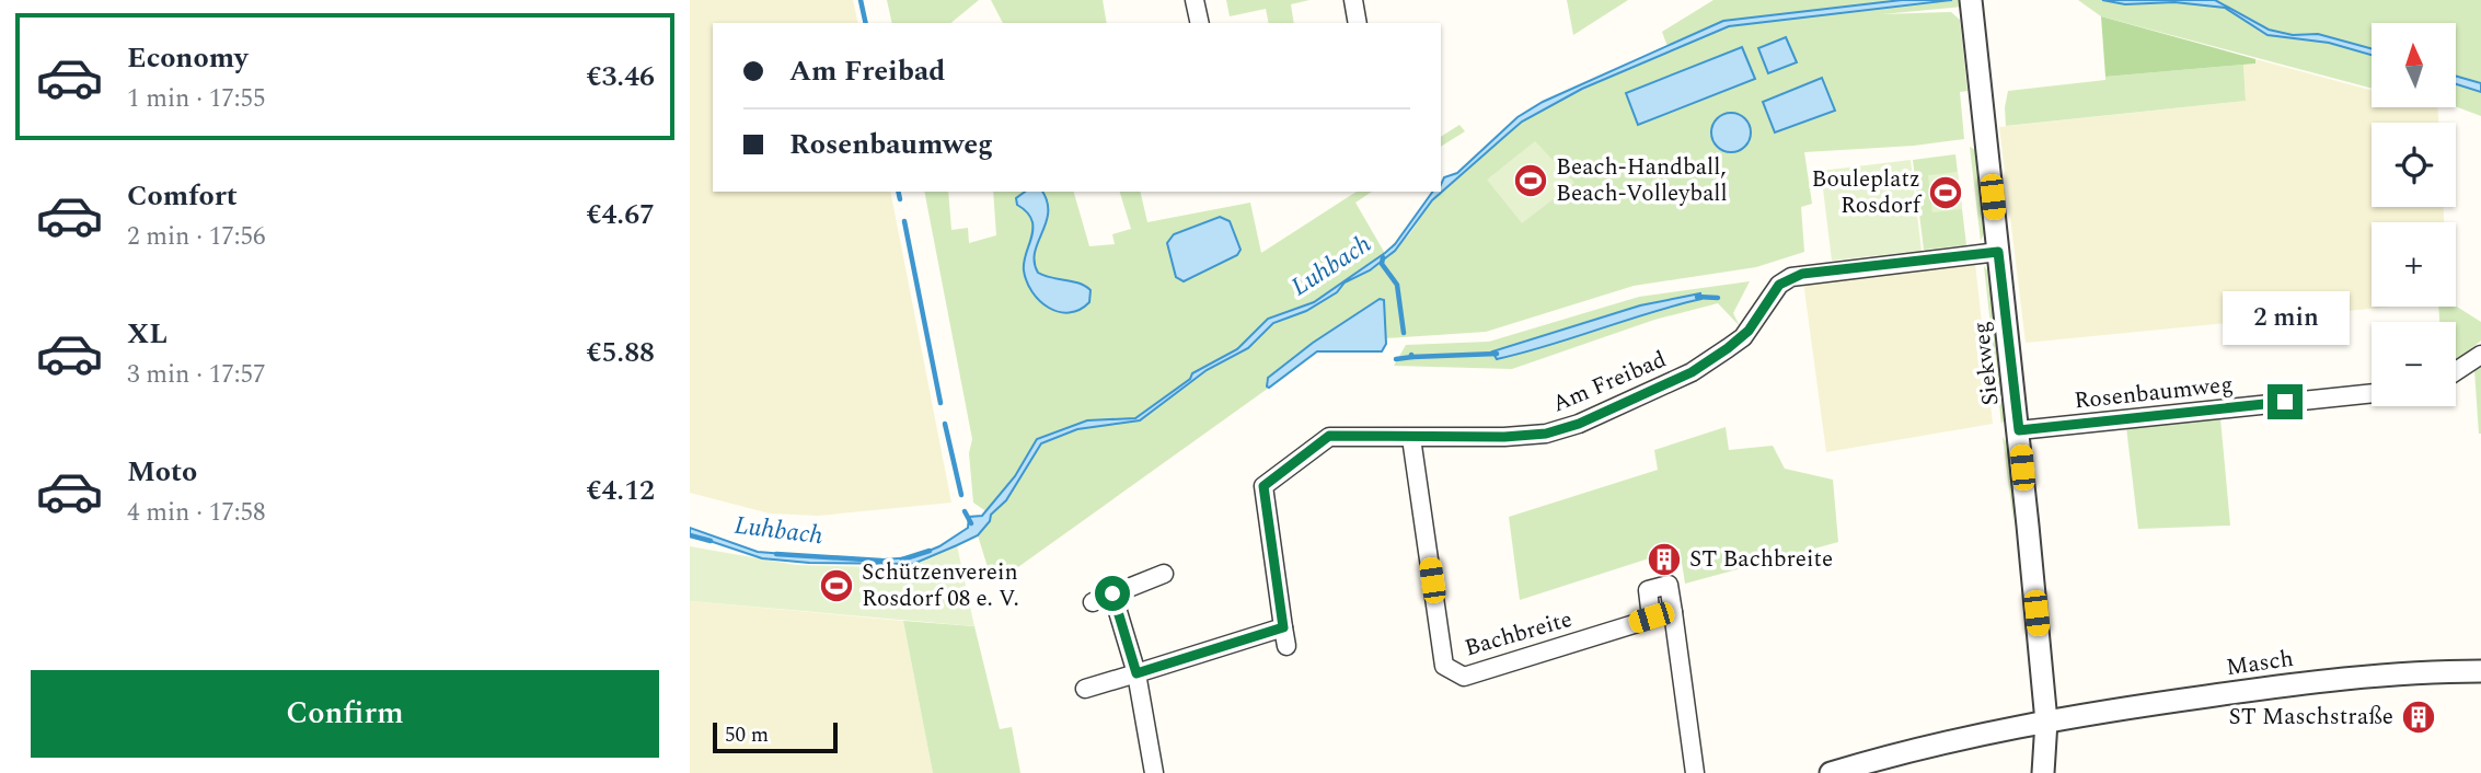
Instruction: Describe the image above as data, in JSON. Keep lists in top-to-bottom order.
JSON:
{
  "streets": {
    "street": [
      "Siekweg",
      "Am Freibad",
      "Rosenbaumweg",
      "Bachbreite",
      "Masch"
    ]
  },
  "crossings": [
    ["Siekweg", "Am Freibad"],
    ["Siekweg", "Rosenbaumweg"],
    ["Siekweg", "Masch"],
    ["Am Freibad", "Bachbreite"]
  ],
  "water": ["Luhbach"],
  "places": {
    "sports": ["Beach-Handball, Beach-Volleyball", "Bouleplatz Rosdorf", "Schützenverein Rosdorf 08 e. V."],
    "building": ["ST Bachbreite", "ST Maschstraße"]
  },
  "scale_bar": "50 m",
  "north": "top",
  "page": {
    "list": [
      {
        "name": "Economy",
        "note": "1 min · 17:55",
        "value": "€3.46"
      },
      {
        "name": "Comfort",
        "note": "2 min · 17:56",
        "value": "€4.67"
      },
      {
        "name": "XL",
        "note": "3 min · 17:57",
        "value": "€5.88"
      },
      {
        "name": "Moto",
        "note": "4 min · 17:58",
        "value": "€4.12"
      }
    ],
    "map_buttons": ["+", "−"],
    "banner": ["Am Freibad", "Rosenbaumweg"],
    "bubble": "2 min",
    "buttons": "Confirm",
    "scale": "50 m"
  }
}
